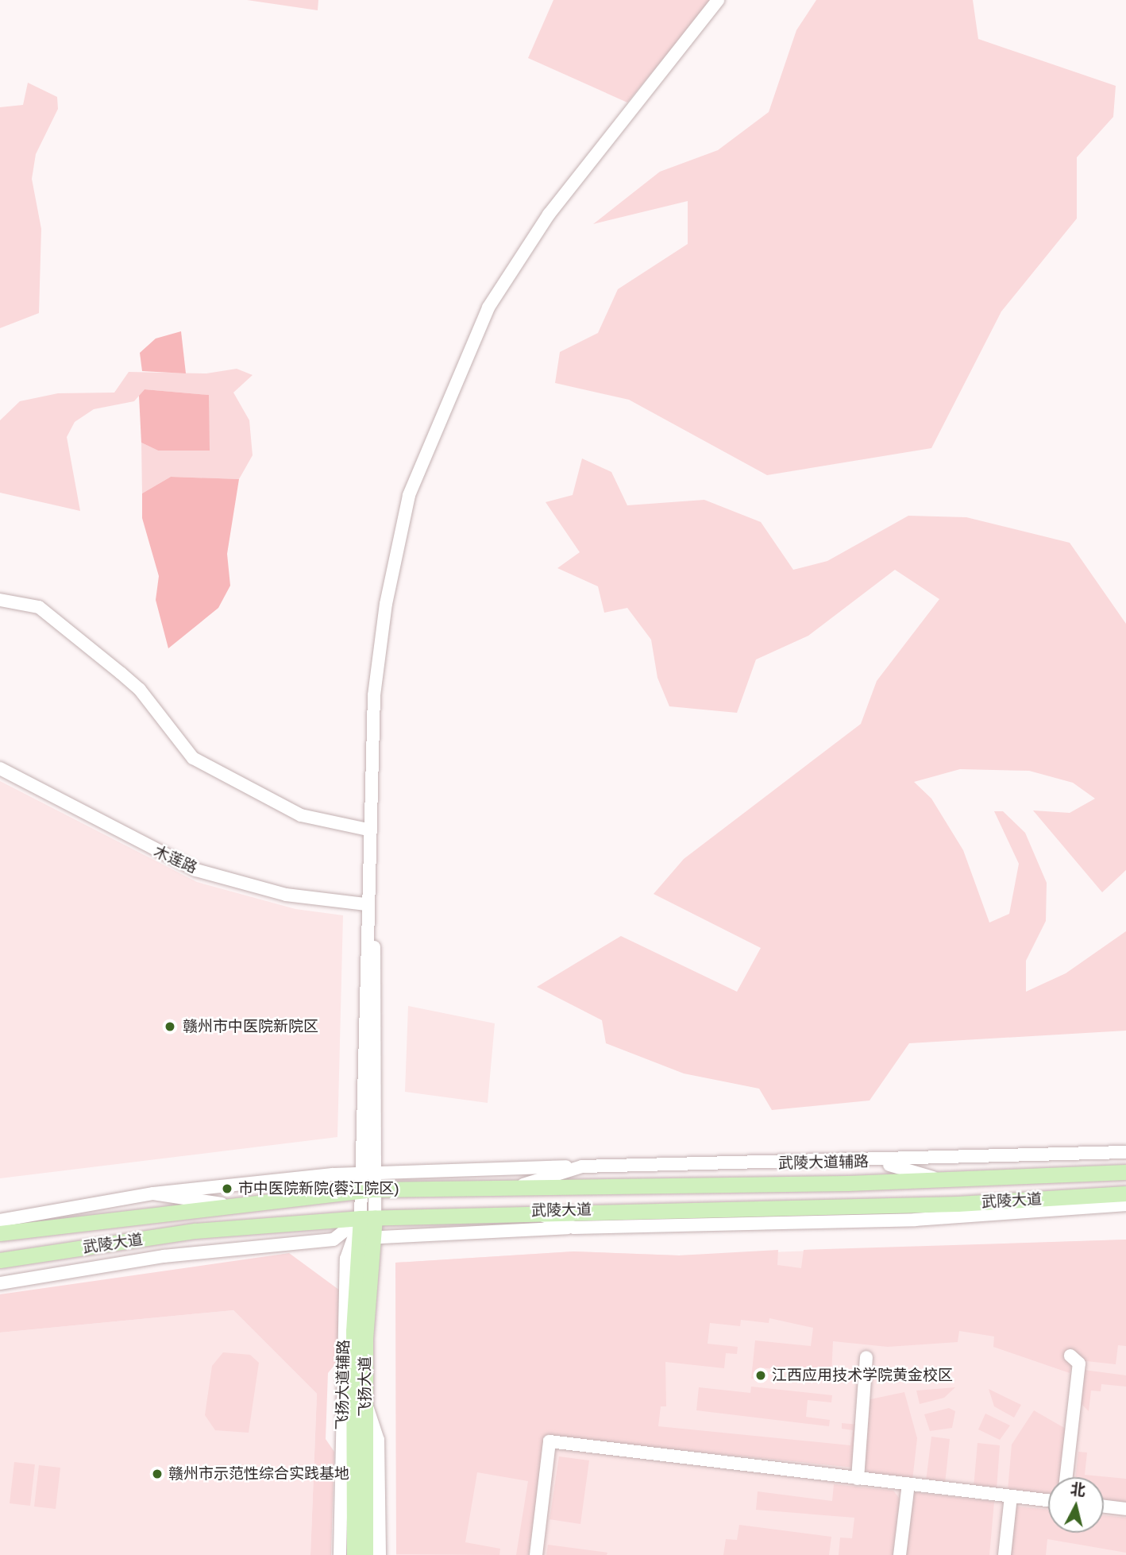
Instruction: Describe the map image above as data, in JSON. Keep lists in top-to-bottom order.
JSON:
{
  "streets": {
    "main road": ["武陵大道", "飞扬大道"],
    "street": ["木莲路", "武陵大道辅路", "飞扬大道辅路"]
  },
  "crossings": [
    ["武陵大道辅路", "武陵大道"],
    ["武陵大道", "飞扬大道"],
    ["飞扬大道辅路", "飞扬大道"]
  ],
  "places": [
    "赣州市中医院新院区",
    "市中医院新院(蓉江院区)",
    "江西应用技术学院黄金校区",
    "赣州市示范性综合实践基地"
  ],
  "north": "top"
}
